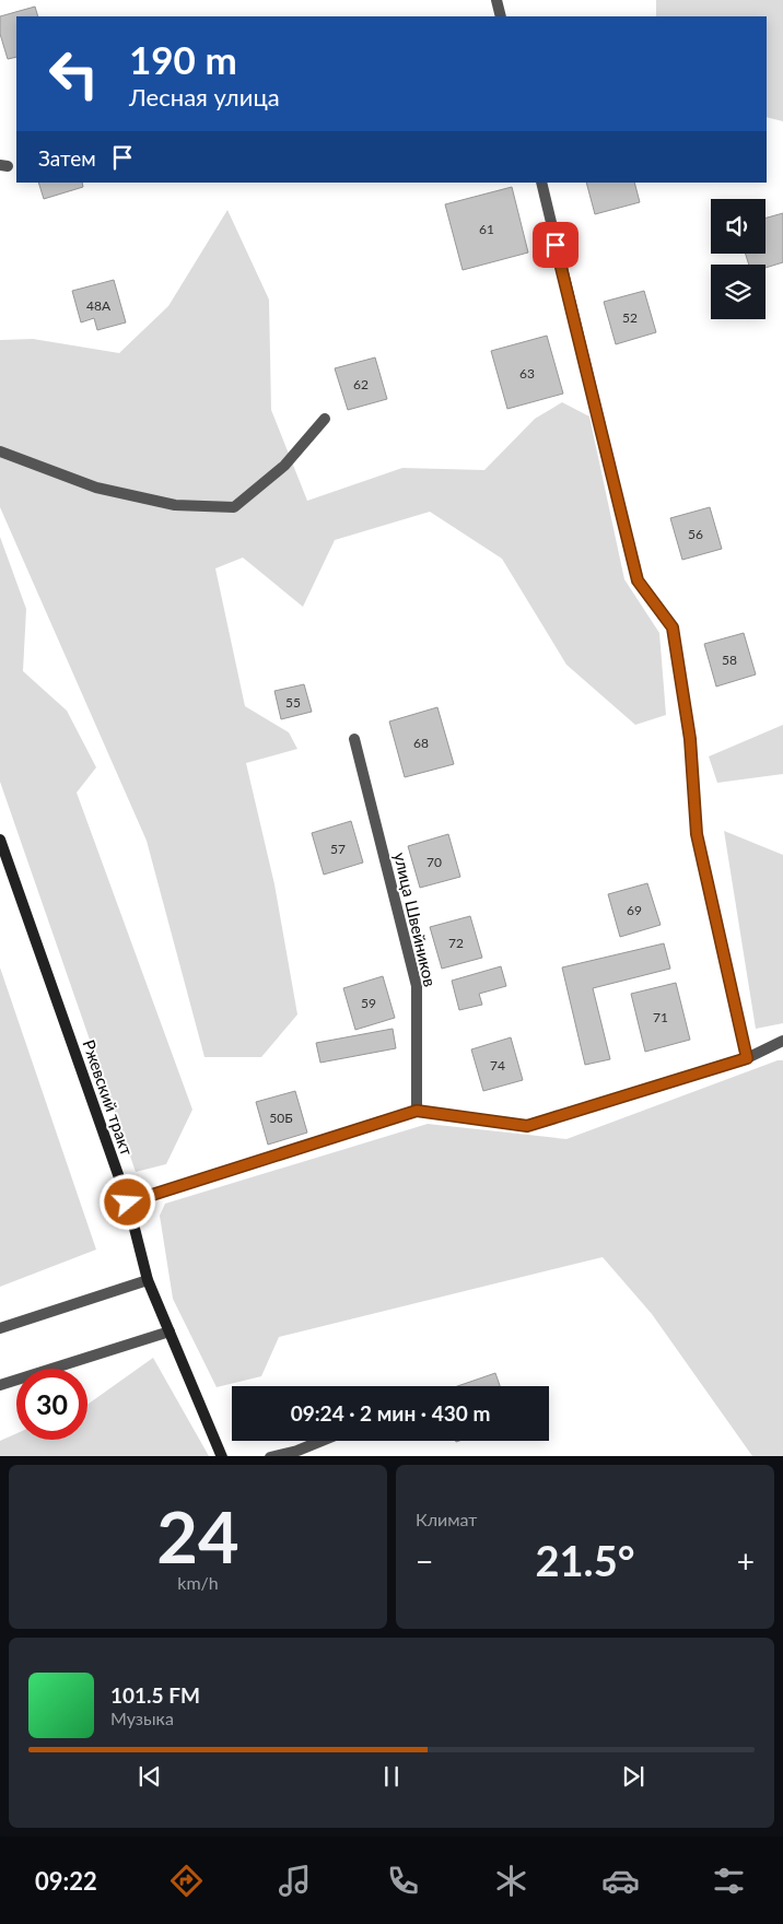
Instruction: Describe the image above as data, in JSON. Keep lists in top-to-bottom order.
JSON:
{
  "streets": {
    "main road": ["Ржевский тракт"],
    "street": ["улица Швейников"]
  },
  "house_numbers": [
    "61",
    "48А",
    "52",
    "63",
    "62",
    "56",
    "58",
    "55",
    "68",
    "57",
    "70",
    "69",
    "72",
    "59",
    "71",
    "74",
    "50Б"
  ],
  "page": {
    "turn": ["190 m", "Лесная улица"],
    "then": "Затем",
    "limit": "30",
    "trip": "09:24 · 2 мин · 430 m",
    "tile": [
      ["24", "km/h"],
      "Климат"
    ],
    "heat": ["−", "21.5°", "+"],
    "song": ["101.5 FM", "Музыка"],
    "tabs": "09:22"
  }
}
